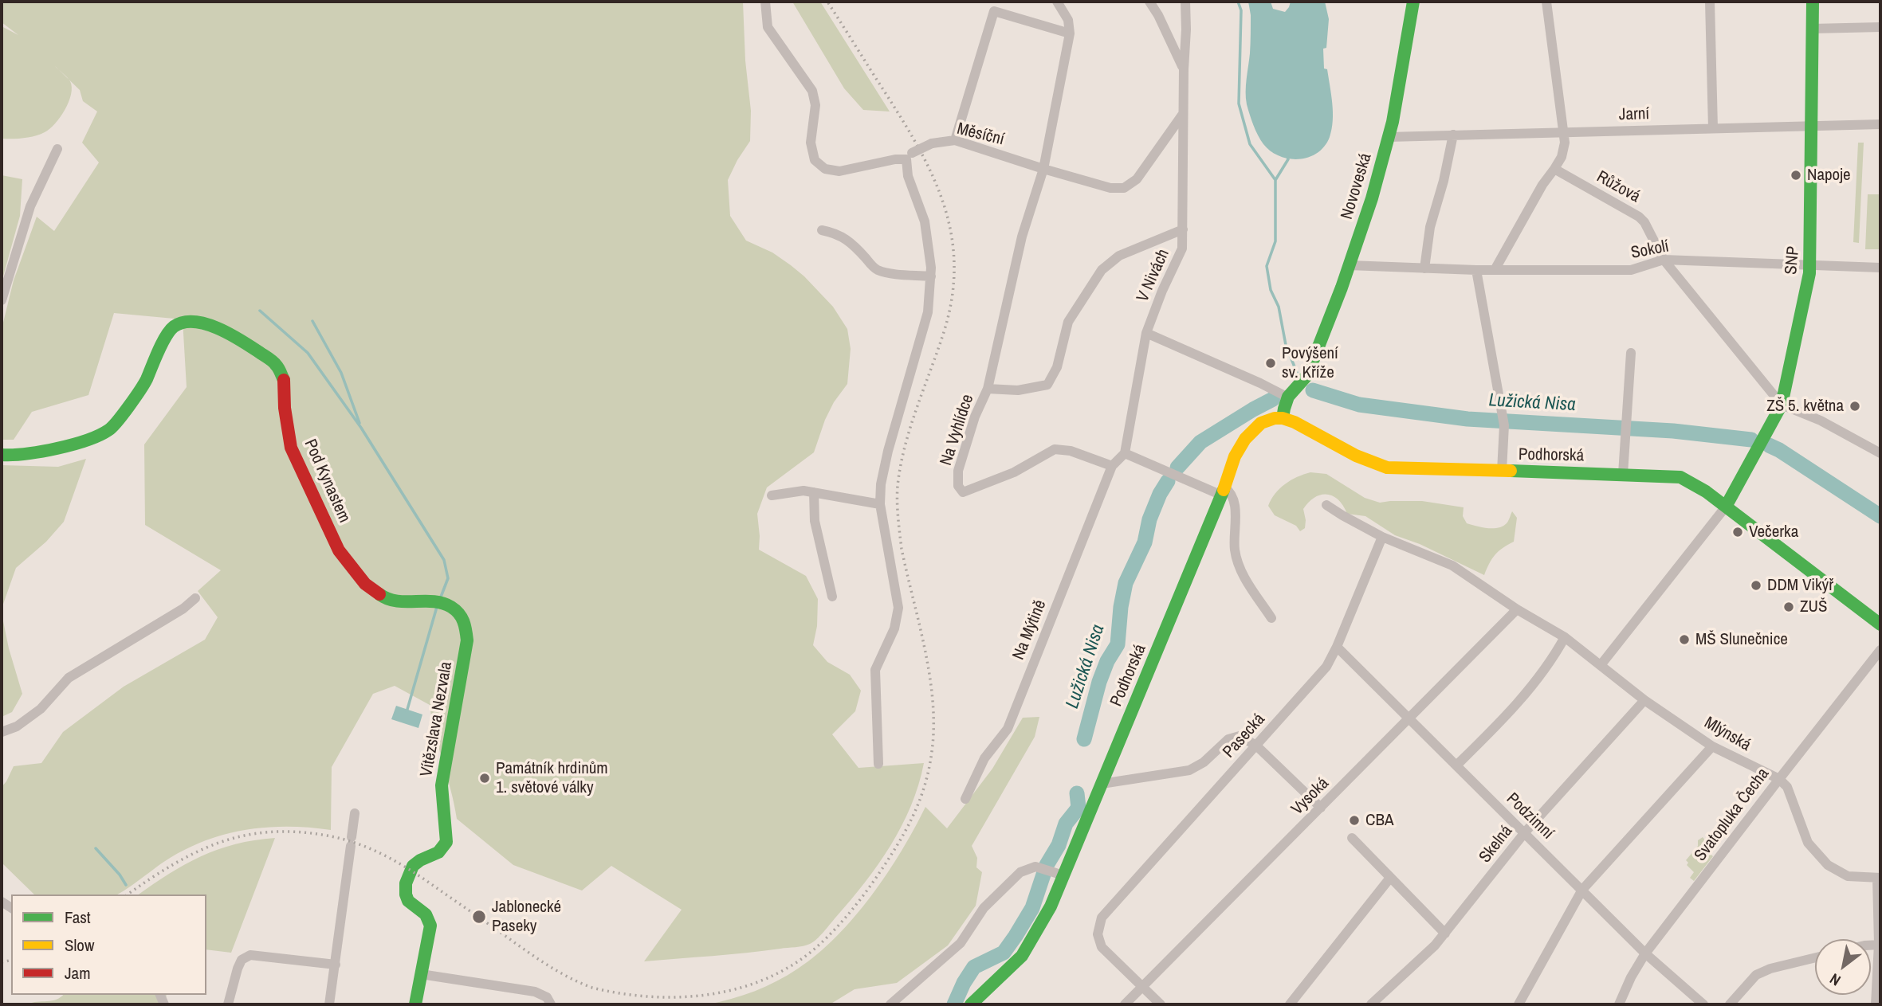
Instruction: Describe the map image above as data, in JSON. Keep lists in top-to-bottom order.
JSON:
{
  "streets": {
    "street": [
      "Jarní",
      "Měsíční",
      "Novoveská",
      "Růžová",
      "Sokolí",
      "SNP",
      "V Nivách",
      "Na Vyhlídce",
      "Podhorská",
      "Pod Kynastem",
      "Na Mýtině",
      "Vítězslava Nezvala",
      "Mlýnská",
      "Pasecká",
      "Vysoká",
      "Svatopluka Čecha",
      "Podzimní",
      "Skelná"
    ]
  },
  "crossings": [
    ["Jarní", "Novoveská"],
    ["Jarní", "SNP"],
    ["Měsíční", "V Nivách"],
    ["Novoveská", "Sokolí"],
    ["Růžová", "Sokolí"],
    ["Růžová", "SNP"],
    ["Sokolí", "SNP"],
    ["SNP", "Podhorská"],
    ["V Nivách", "Na Vyhlídce"],
    ["V Nivách", "Na Mýtině"],
    ["Na Vyhlídce", "Na Mýtině"],
    ["Pod Kynastem", "Vítězslava Nezvala"],
    ["Mlýnská", "Pasecká"],
    ["Mlýnská", "Vysoká"],
    ["Mlýnská", "Svatopluka Čecha"],
    ["Mlýnská", "Skelná"],
    ["Pasecká", "Vysoká"],
    ["Pasecká", "Podzimní"],
    ["Vysoká", "Podzimní"],
    ["Svatopluka Čecha", "Podzimní"],
    ["Podzimní", "Skelná"]
  ],
  "water": ["Lužická Nisa"],
  "places": [
    "Napoje",
    "Povýšení sv. Kříže",
    "ZŠ 5. května",
    "Večerka",
    "DDM Vikýř",
    "ZUŠ",
    "MŠ Slunečnice",
    "Památník hrdinům 1. světové války",
    "CBA",
    "Jablonecké Paseky"
  ],
  "legend": ["Fast", "Slow", "Jam"],
  "north": "bottom left"
}
